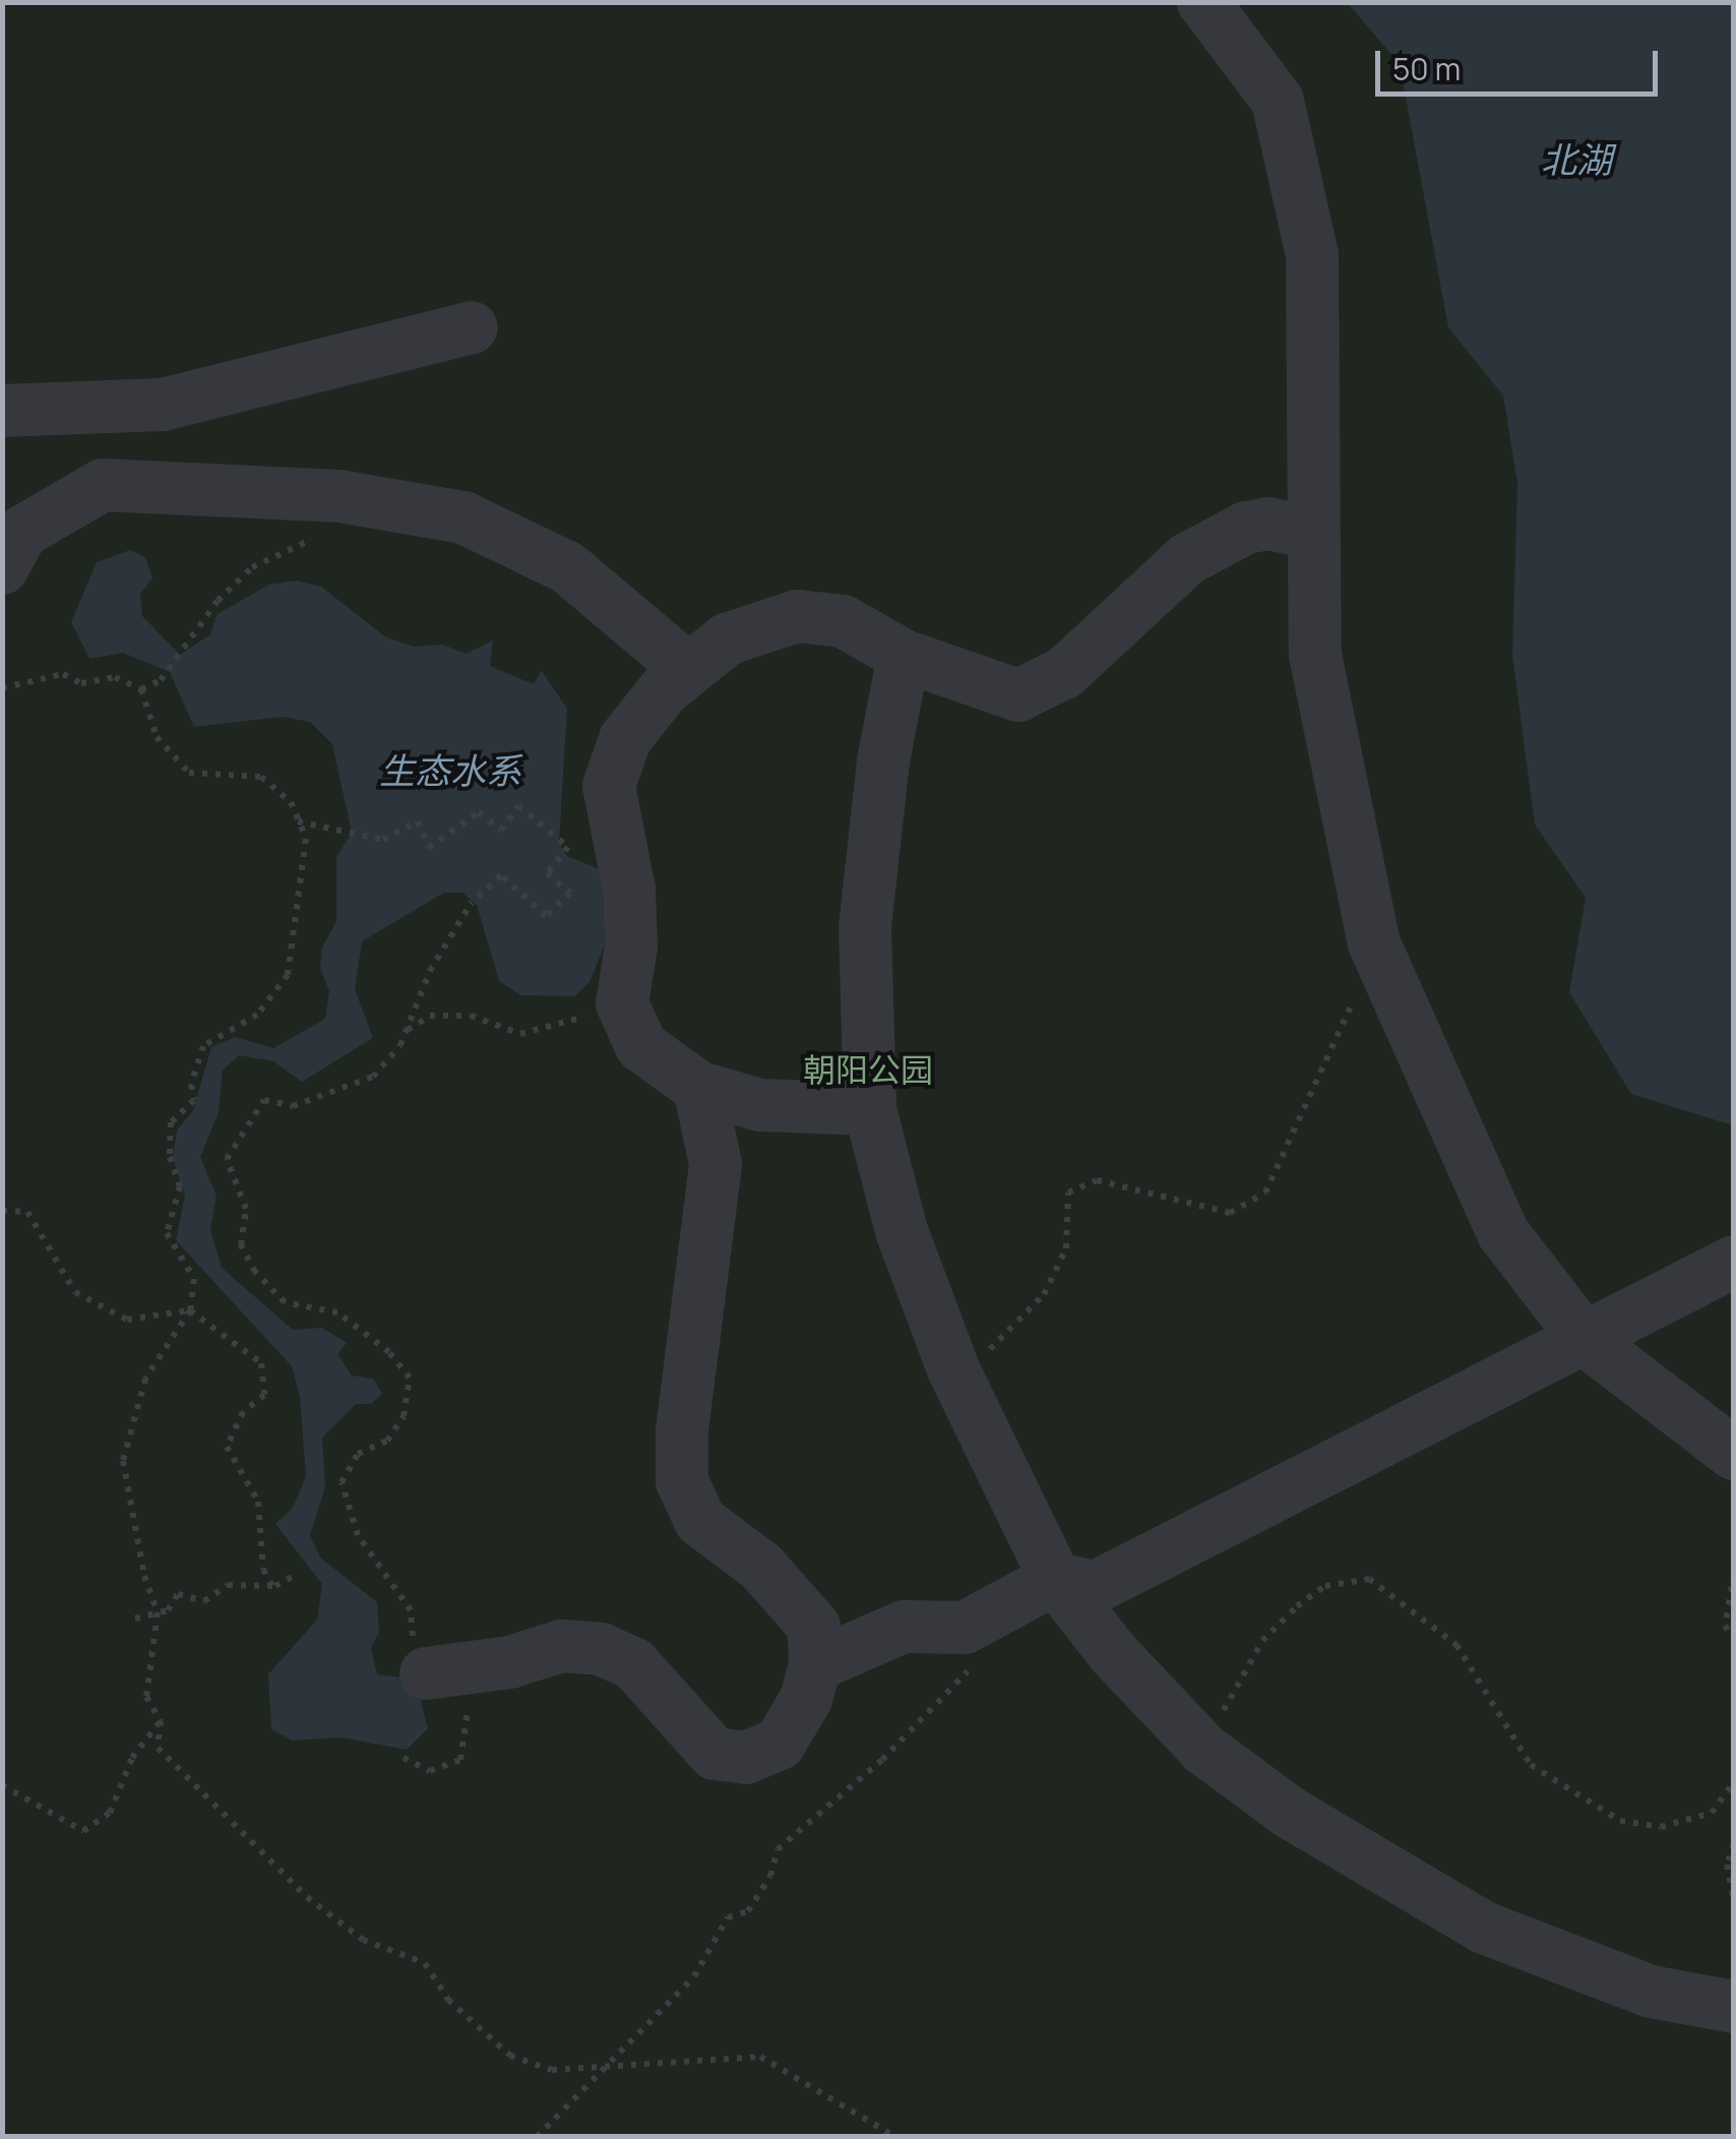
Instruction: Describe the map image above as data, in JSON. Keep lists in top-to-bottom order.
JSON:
{
  "water": ["北湖", "生态水系"],
  "parks": ["朝阳公园"],
  "scale_bar": "50 m"
}
